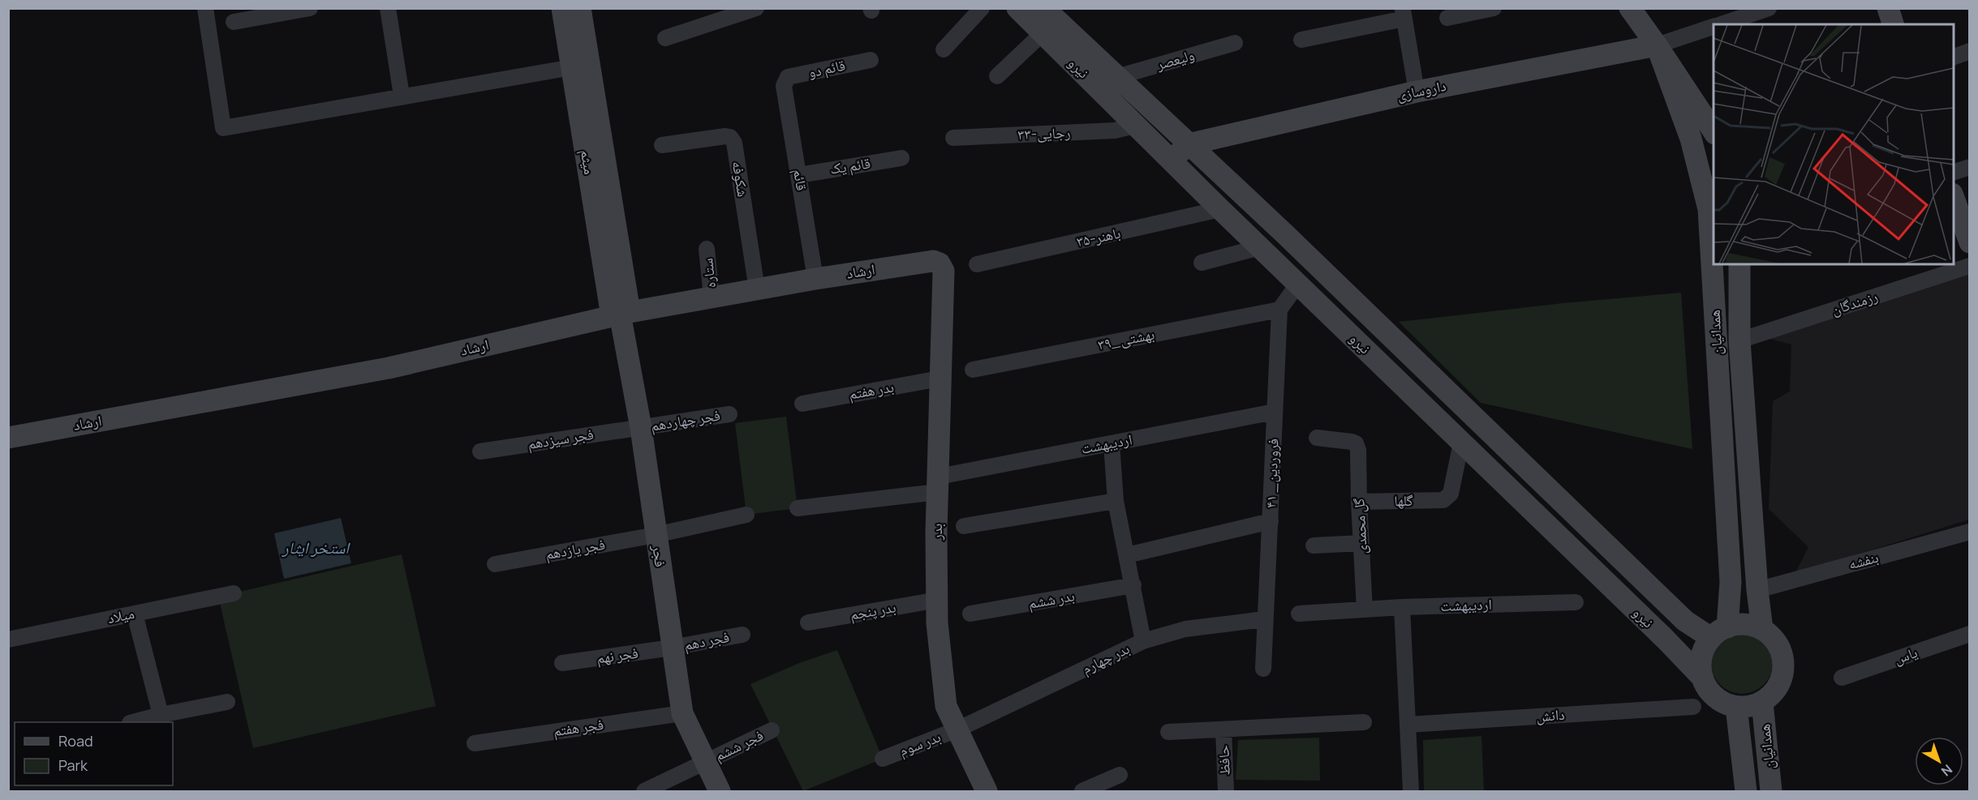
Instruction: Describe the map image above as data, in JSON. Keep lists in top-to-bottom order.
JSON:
{
  "streets": {
    "main road": [
      "نیرو",
      "داروسازی",
      "میثم",
      "ارشاد",
      "همدانیان",
      "بدر",
      "فجر"
    ],
    "street": [
      "ولیعصر",
      "قائم دو",
      "۳۳-رجایی",
      "قائم یک",
      "شکوفه",
      "قائم",
      "۳۵-باهنر",
      "ستاره",
      "رزمندگان",
      "۳۹_بهشتی",
      "بدر هفتم",
      "فجر چهاردهم",
      "فجر سیزدهم",
      "اردیبهشت",
      "۴۱ _فروردین",
      "گلها",
      "گل محمدی",
      "فجر یازدهم",
      "بنفشه",
      "بدر ششم",
      "بدر پنجم",
      "میلاد",
      "فجر دهم",
      "فجر نهم",
      "یاس",
      "بدر چهارم",
      "دانش",
      "فجر هفتم",
      "بدر سوم",
      "فجر ششم",
      "حافظ"
    ]
  },
  "crossings": [
    ["ولیعصر", "نیرو"],
    ["نیرو", "داروسازی"],
    ["نیرو", "۳۳-رجایی"],
    ["نیرو", "۳۵-باهنر"],
    ["نیرو", "همدانیان"],
    ["نیرو", "گلها"],
    ["قائم دو", "قائم"],
    ["داروسازی", "همدانیان"],
    ["میثم", "ارشاد"],
    ["میثم", "فجر"],
    ["قائم یک", "قائم"],
    ["شکوفه", "ارشاد"],
    ["قائم", "ارشاد"],
    ["ارشاد", "ستاره"],
    ["ارشاد", "بدر"],
    ["ارشاد", "فجر"],
    ["رزمندگان", "همدانیان"],
    ["همدانیان", "بنفشه"],
    ["۳۹_بهشتی", "۴۱ _فروردین"],
    ["بدر هفتم", "بدر"],
    ["فجر چهاردهم", "فجر سیزدهم"],
    ["فجر چهاردهم", "فجر"],
    ["فجر سیزدهم", "فجر"],
    ["اردیبهشت", "۴۱ _فروردین"],
    ["اردیبهشت", "گل محمدی"],
    ["اردیبهشت", "بدر"],
    ["۴۱ _فروردین", "بدر چهارم"],
    ["گلها", "گل محمدی"],
    ["بدر", "بدر پنجم"],
    ["بدر", "بدر چهارم"],
    ["بدر", "بدر سوم"],
    ["فجر یازدهم", "فجر"],
    ["فجر", "فجر دهم"],
    ["فجر", "فجر نهم"],
    ["فجر", "فجر هفتم"],
    ["فجر", "فجر ششم"],
    ["فجر دهم", "فجر نهم"],
    ["بدر چهارم", "بدر سوم"]
  ],
  "water": ["استخر ایثار"],
  "legend": ["Road", "Park"],
  "north": "bottom right"
}
